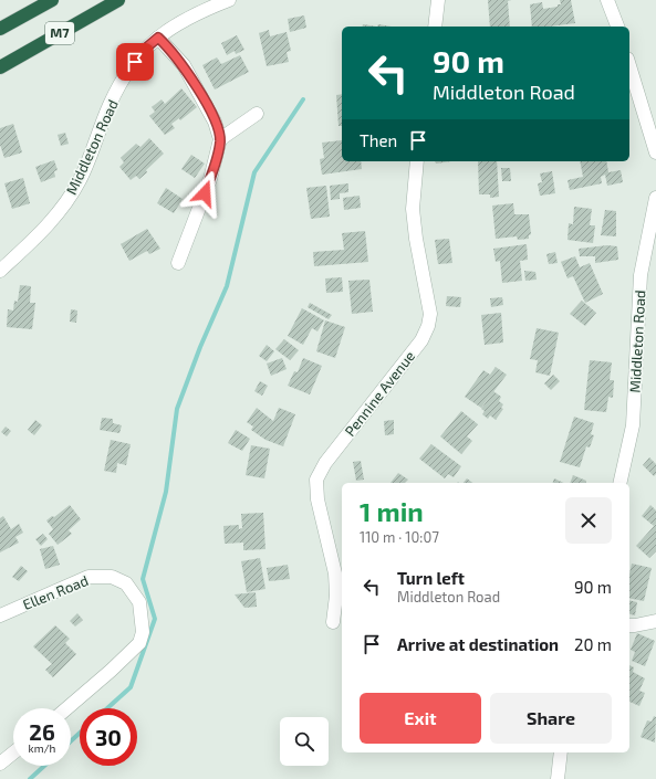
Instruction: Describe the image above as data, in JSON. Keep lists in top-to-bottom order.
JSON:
{
  "streets": {
    "highway": ["M7"],
    "street": ["Middleton Road", "Pennine Avenue", "Ellen Road"]
  },
  "page": {
    "turn": ["90 m", "Middleton Road"],
    "then": "Then",
    "heading": ["1 min", "110 m · 10:07"],
    "list": [
      {
        "name": "Turn left",
        "note": "Middleton Road",
        "value": "90 m"
      },
      {
        "name": "Arrive at destination",
        "value": "20 m"
      }
    ],
    "buttons": ["Exit", "Share"],
    "speed": "26 km/h",
    "limit": "30"
  }
}
